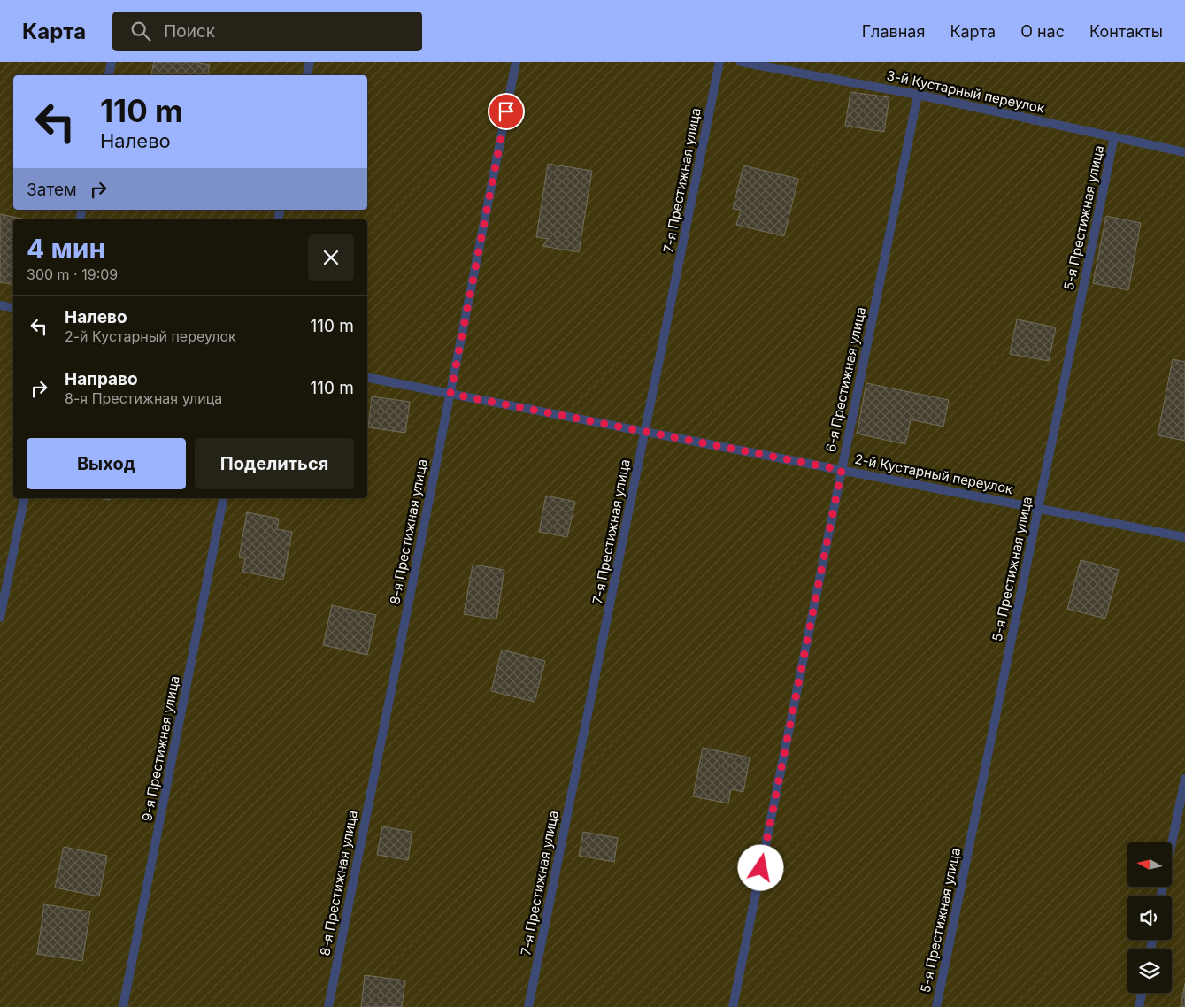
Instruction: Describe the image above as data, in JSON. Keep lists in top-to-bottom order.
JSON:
{
  "streets": {
    "lane": [
      "3-й Кустарный переулок",
      "7-я Престижная улица",
      "5-я Престижная улица",
      "6-я Престижная улица",
      "2-й Кустарный переулок",
      "8-я Престижная улица",
      "9-я Престижная улица"
    ]
  },
  "crossings": [
    ["3-й Кустарный переулок", "5-я Престижная улица"],
    ["3-й Кустарный переулок", "6-я Престижная улица"],
    ["7-я Престижная улица", "2-й Кустарный переулок"],
    ["5-я Престижная улица", "2-й Кустарный переулок"],
    ["6-я Престижная улица", "2-й Кустарный переулок"],
    ["2-й Кустарный переулок", "8-я Престижная улица"]
  ],
  "north": "left",
  "page": {
    "header": "Карта",
    "search": "Поиск",
    "nav": [
      "Главная",
      "Карта",
      "О нас",
      "Контакты"
    ],
    "turn": ["110 m", "Налево"],
    "then": "Затем",
    "heading": ["4 мин", "300 m · 19:09"],
    "list": [
      {
        "name": "Налево",
        "note": "2-й Кустарный переулок",
        "value": "110 m"
      },
      {
        "name": "Направо",
        "note": "8-я Престижная улица",
        "value": "110 m"
      }
    ],
    "buttons": ["Выход", "Поделиться"]
  }
}
